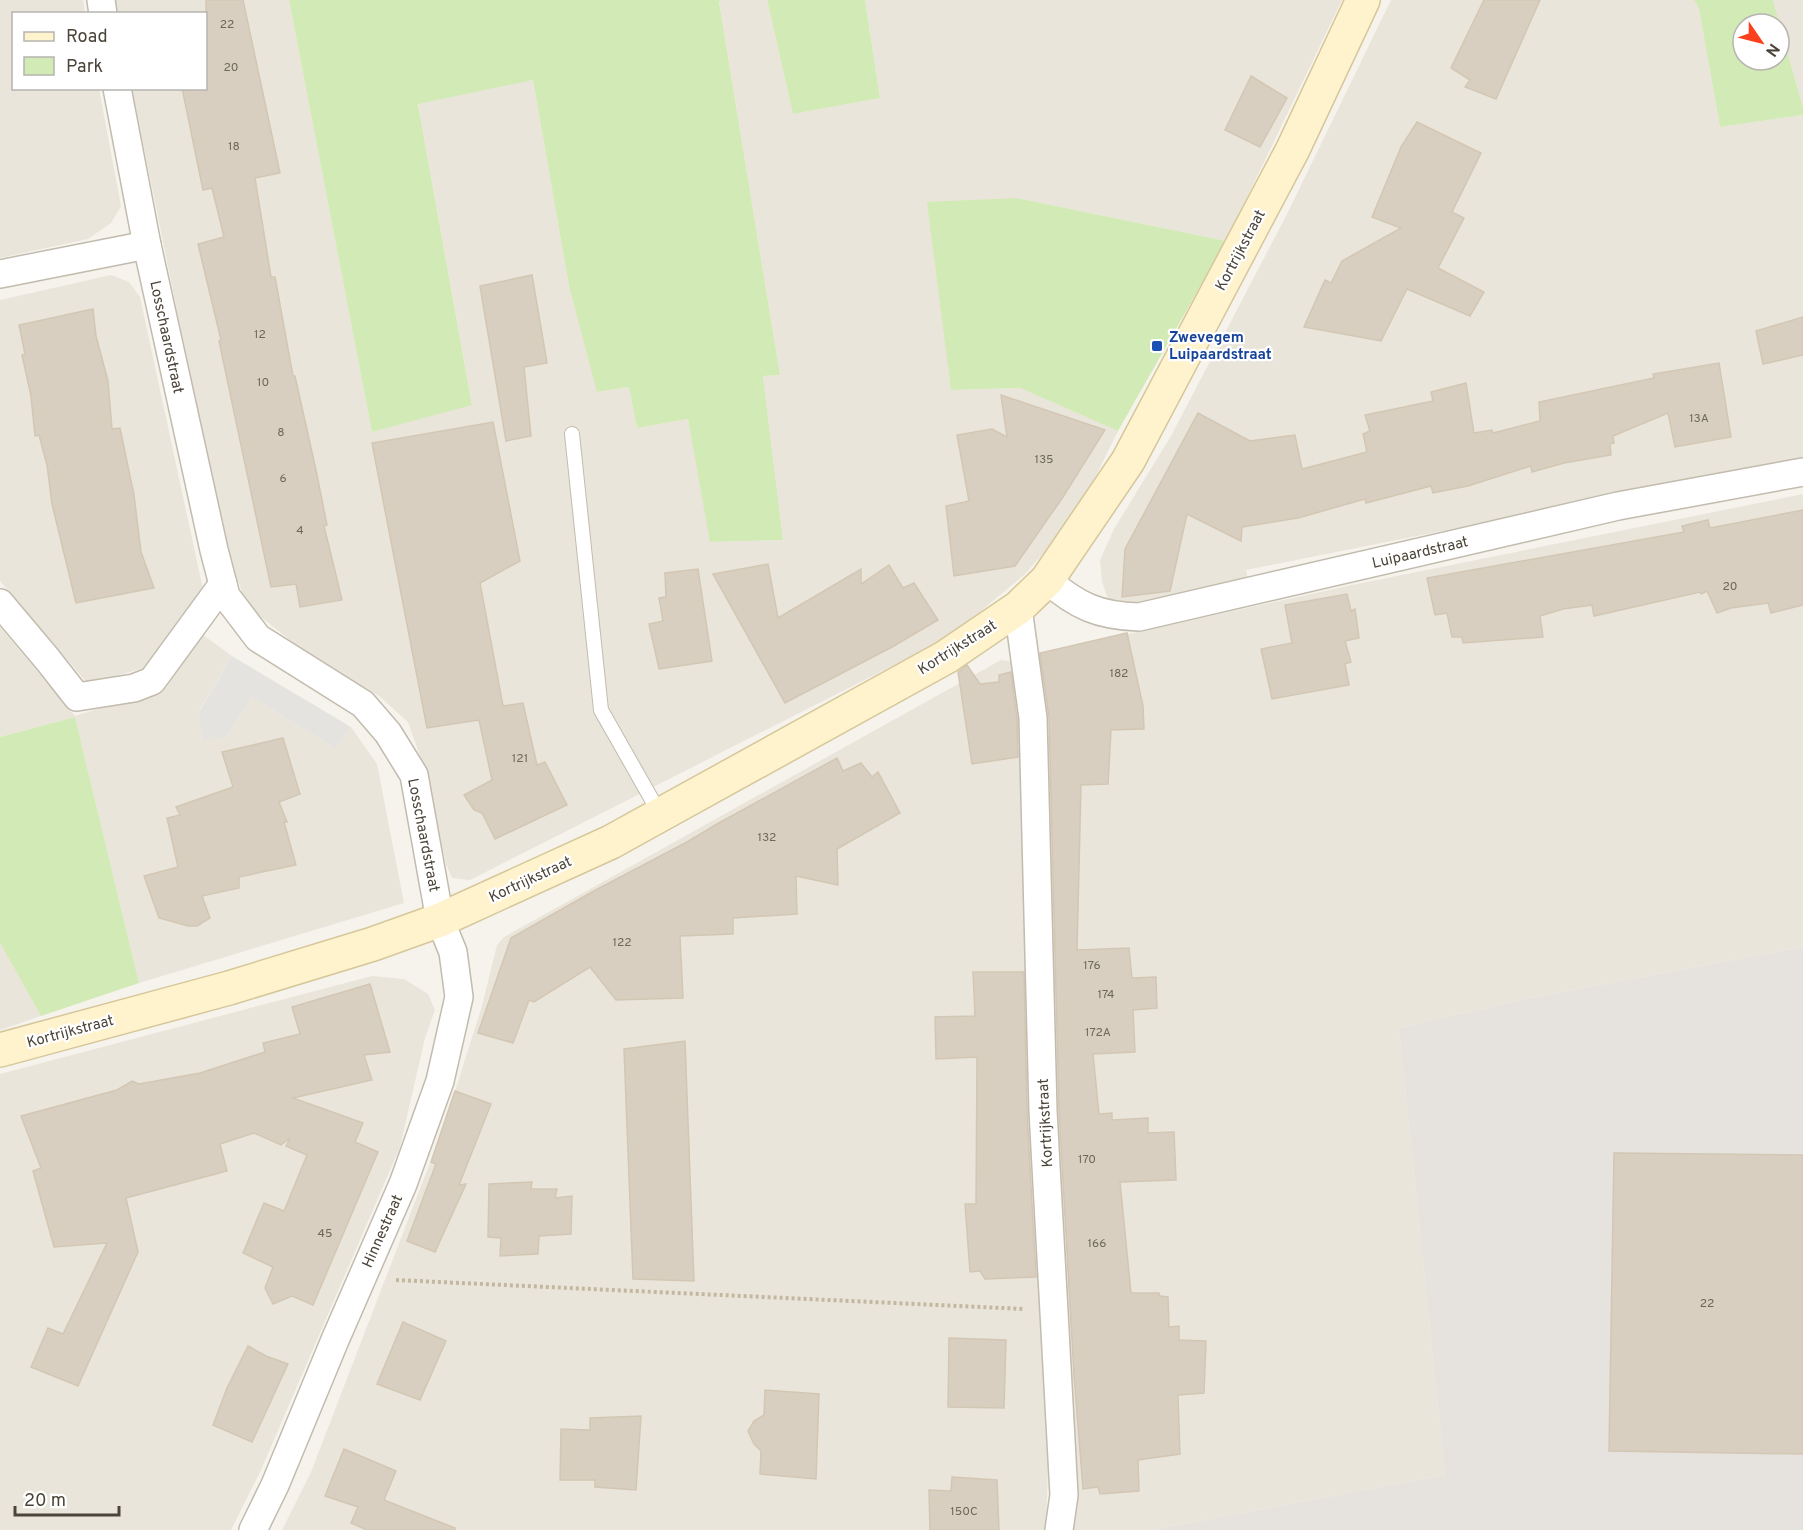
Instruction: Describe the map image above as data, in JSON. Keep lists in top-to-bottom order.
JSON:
{
  "streets": {
    "main road": ["Kortrijkstraat"],
    "street": ["Losschaardstraat", "Luipaardstraat", "Hinnestraat"]
  },
  "crossings": [
    ["Kortrijkstraat", "Losschaardstraat"],
    ["Kortrijkstraat", "Luipaardstraat"],
    ["Kortrijkstraat", "Hinnestraat"],
    ["Losschaardstraat", "Hinnestraat"]
  ],
  "places": {
    "transit": ["Zwevegem Luipaardstraat"]
  },
  "house_numbers": [
    "22",
    "20",
    "18",
    "12",
    "10",
    "13A",
    "8",
    "135",
    "6",
    "4",
    "20",
    "182",
    "121",
    "132",
    "122",
    "176",
    "174",
    "172A",
    "170",
    "45",
    "166",
    "22",
    "150C"
  ],
  "legend": ["Road", "Park"],
  "scale_bar": "20 m",
  "north": "bottom right"
}
